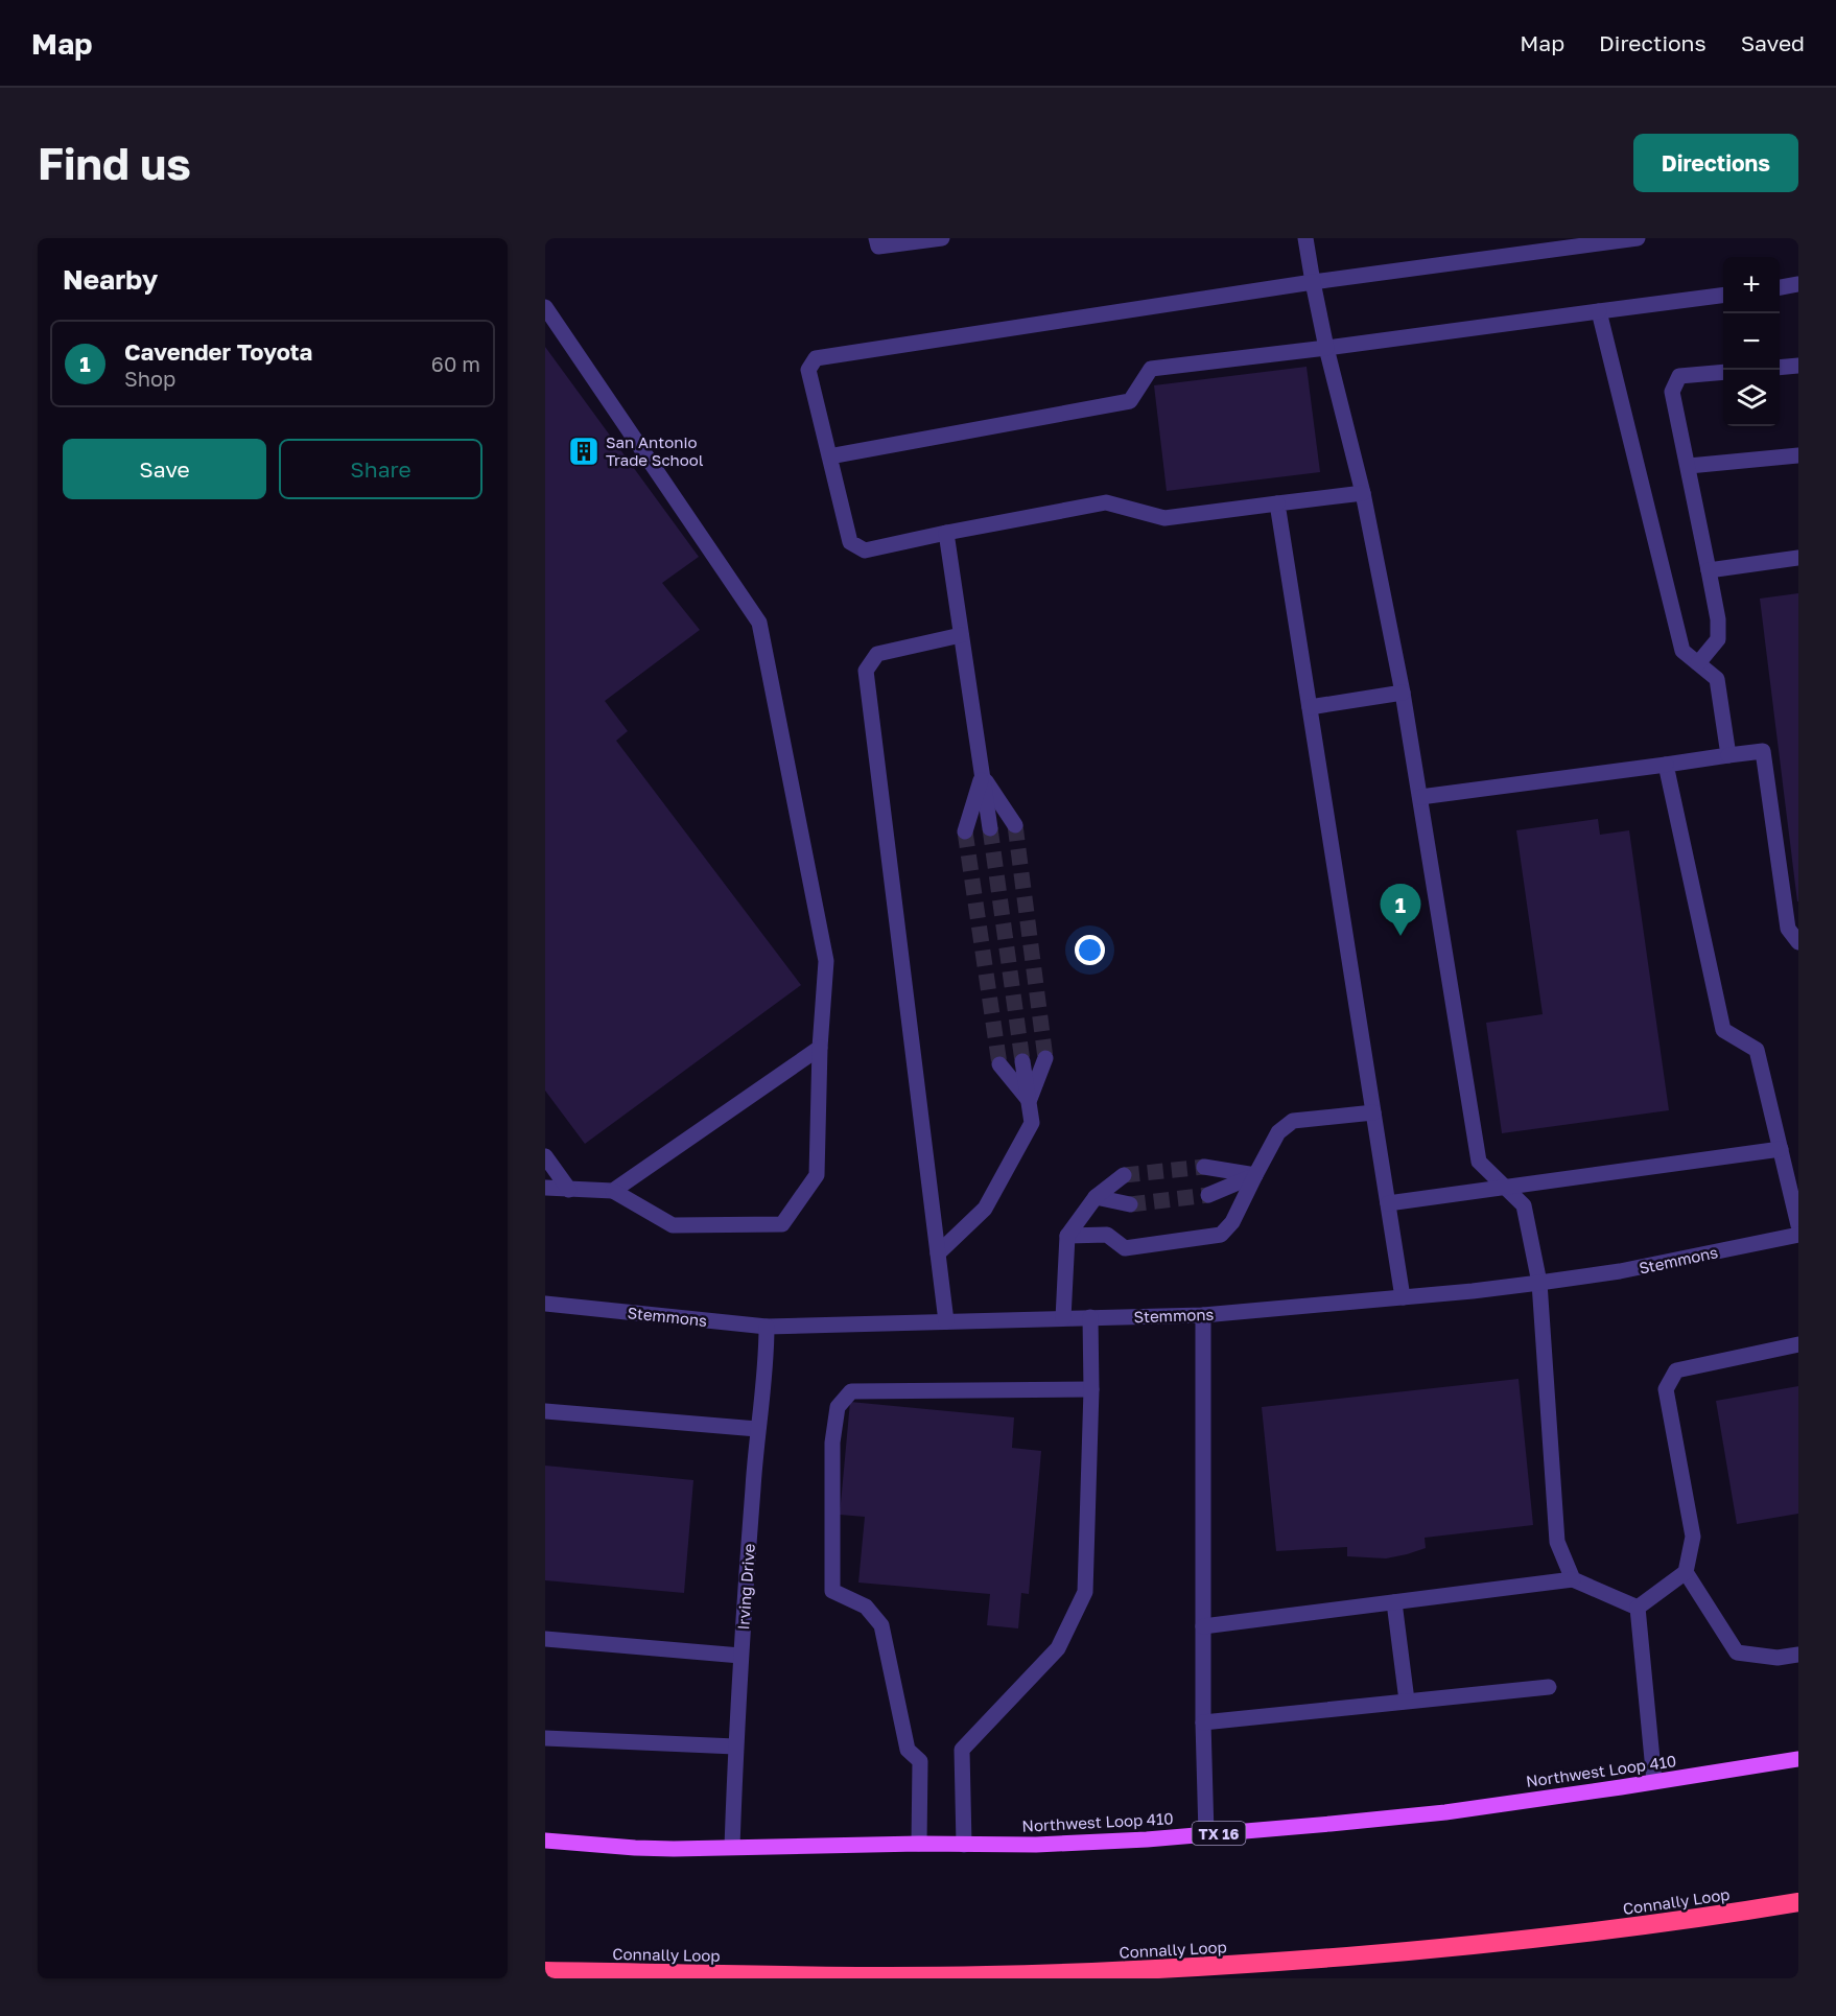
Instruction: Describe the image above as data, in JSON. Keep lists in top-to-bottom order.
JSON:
{
  "streets": {
    "highway": ["Connally Loop"],
    "main road": ["Northwest Loop 410", "TX 16"],
    "street": ["Stemmons", "Irving Drive"]
  },
  "crossings": [
    ["Stemmons", "Irving Drive"],
    ["Irving Drive", "Northwest Loop 410"]
  ],
  "places": {
    "building": ["San Antonio Trade School"]
  },
  "page": {
    "header": "Map",
    "nav": ["Map", "Directions", "Saved"],
    "buttons": [
      "Directions",
      ["Save", "Share"]
    ],
    "title": "Find us",
    "heading": "Nearby",
    "map_buttons": ["+", "−"],
    "list": [
      {
        "mark": "1",
        "name": "Cavender Toyota",
        "note": "Shop",
        "value": "60 m"
      }
    ],
    "pins": "1"
  }
}
